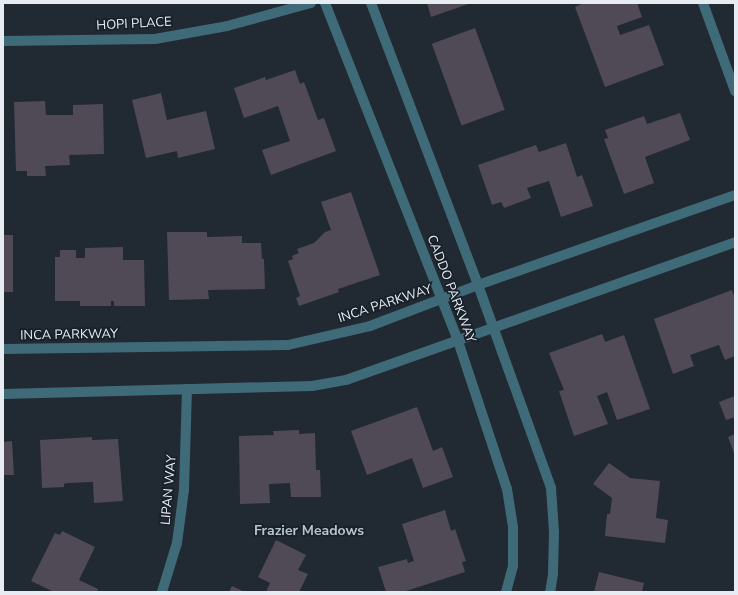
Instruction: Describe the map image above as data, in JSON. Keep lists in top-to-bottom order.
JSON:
{
  "streets": {
    "street": [
      "HOPI PLACE",
      "CADDO PARKWAY",
      "INCA PARKWAY",
      "LIPAN WAY"
    ]
  },
  "crossings": [
    ["CADDO PARKWAY", "INCA PARKWAY"]
  ],
  "districts": ["Frazier Meadows"]
}
